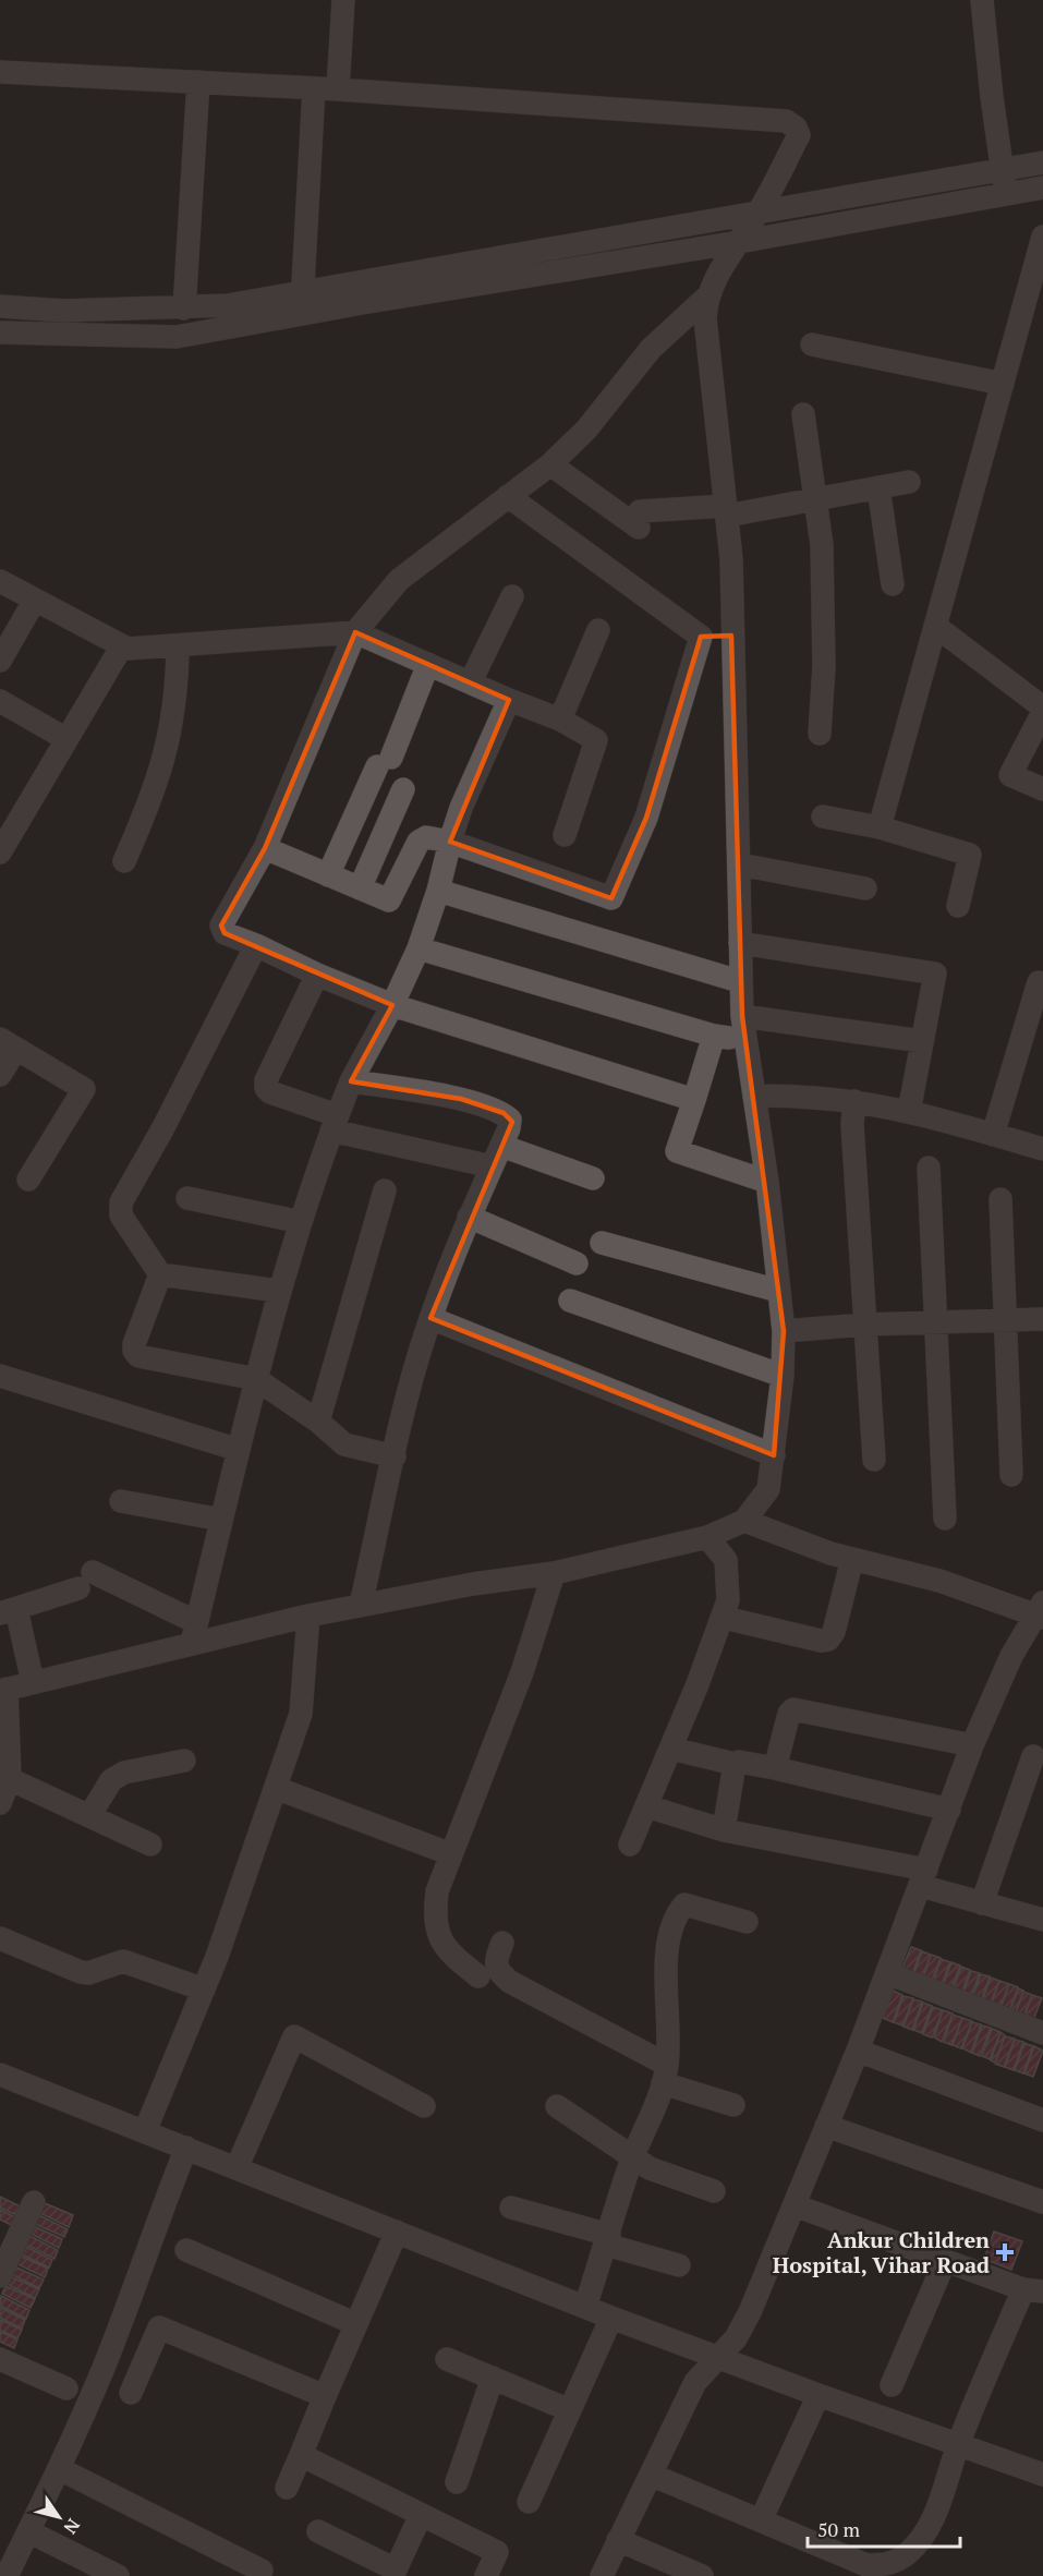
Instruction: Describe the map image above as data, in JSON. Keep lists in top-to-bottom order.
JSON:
{
  "places": {
    "health": ["Ankur Children Hospital, Vihar Road"]
  },
  "scale_bar": "50 m",
  "north": "bottom right"
}
